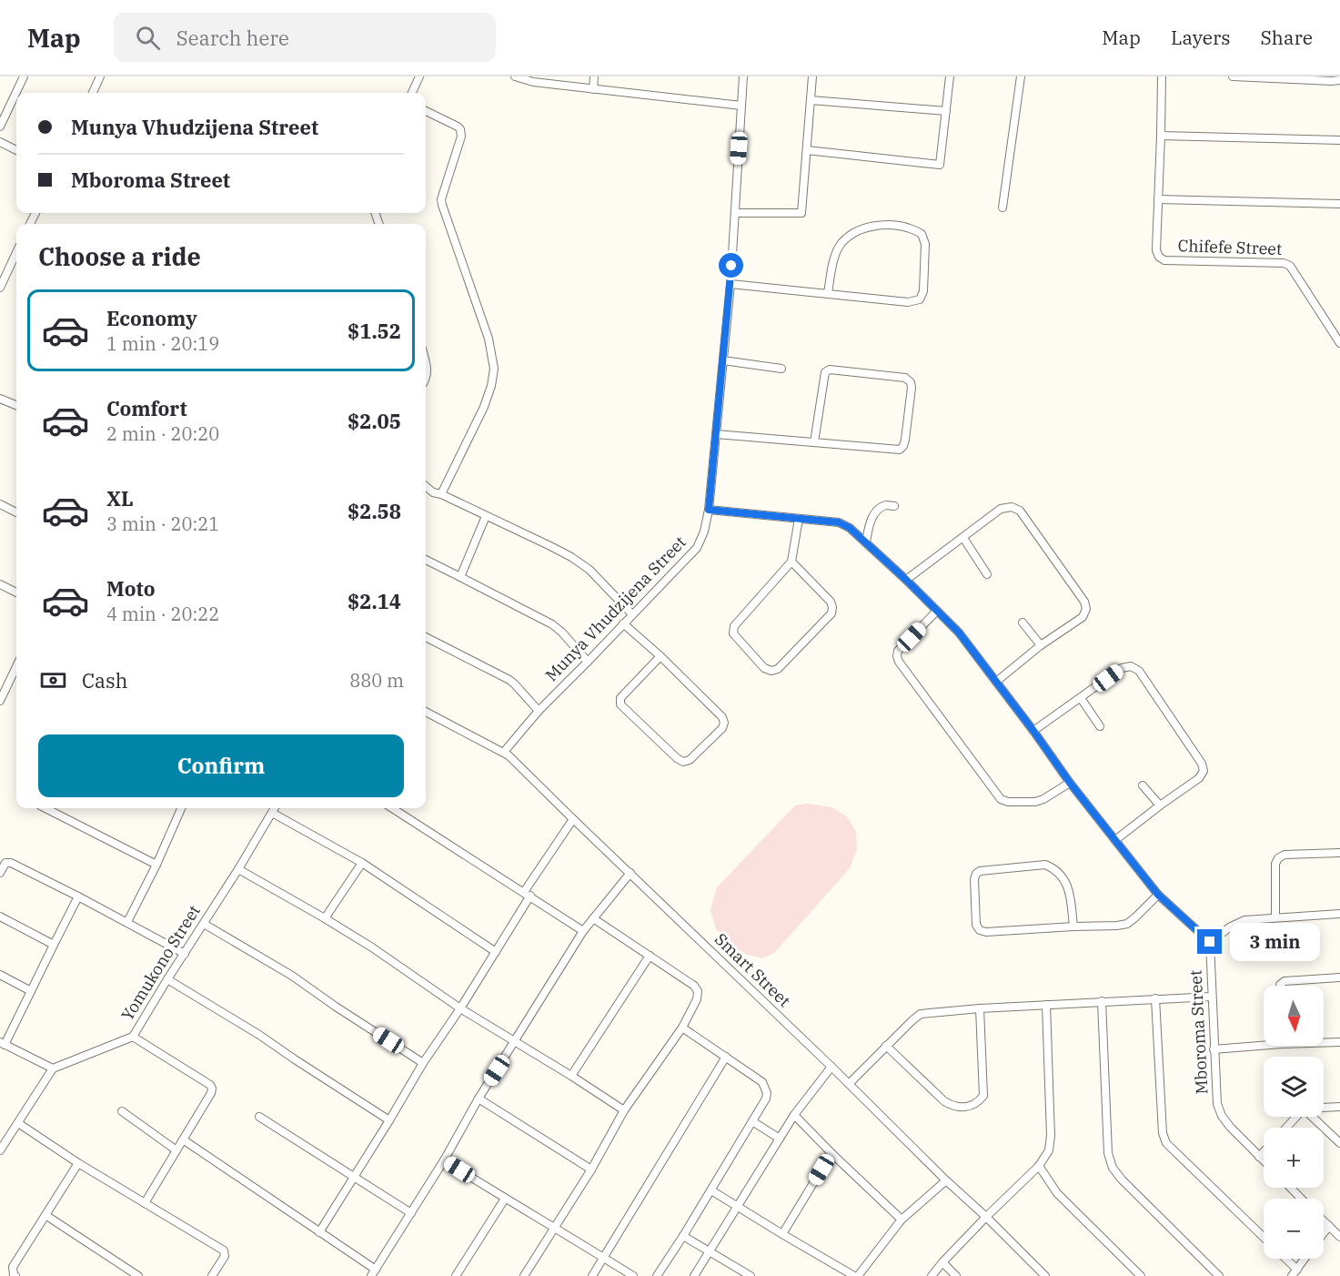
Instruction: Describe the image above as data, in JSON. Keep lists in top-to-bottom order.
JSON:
{
  "streets": {
    "street": [
      "Chifefe Street",
      "Munya Vhudzijena Street",
      "Yomukono Street",
      "Smart Street",
      "Mboroma Street"
    ]
  },
  "crossings": [
    ["Munya Vhudzijena Street", "Smart Street"]
  ],
  "north": "bottom",
  "page": {
    "header": "Map",
    "search": "Search here",
    "nav": ["Map", "Layers", "Share"],
    "banner": ["Munya Vhudzijena Street", "Mboroma Street"],
    "heading": "Choose a ride",
    "list": [
      {
        "name": "Economy",
        "note": "1 min · 20:19",
        "value": "$1.52"
      },
      {
        "name": "Comfort",
        "note": "2 min · 20:20",
        "value": "$2.05"
      },
      {
        "name": "XL",
        "note": "3 min · 20:21",
        "value": "$2.58"
      },
      {
        "name": "Moto",
        "note": "4 min · 20:22",
        "value": "$2.14"
      }
    ],
    "pay": ["Cash", "880 m"],
    "buttons": "Confirm",
    "bubble": "3 min",
    "map_buttons": ["+", "−"]
  }
}
